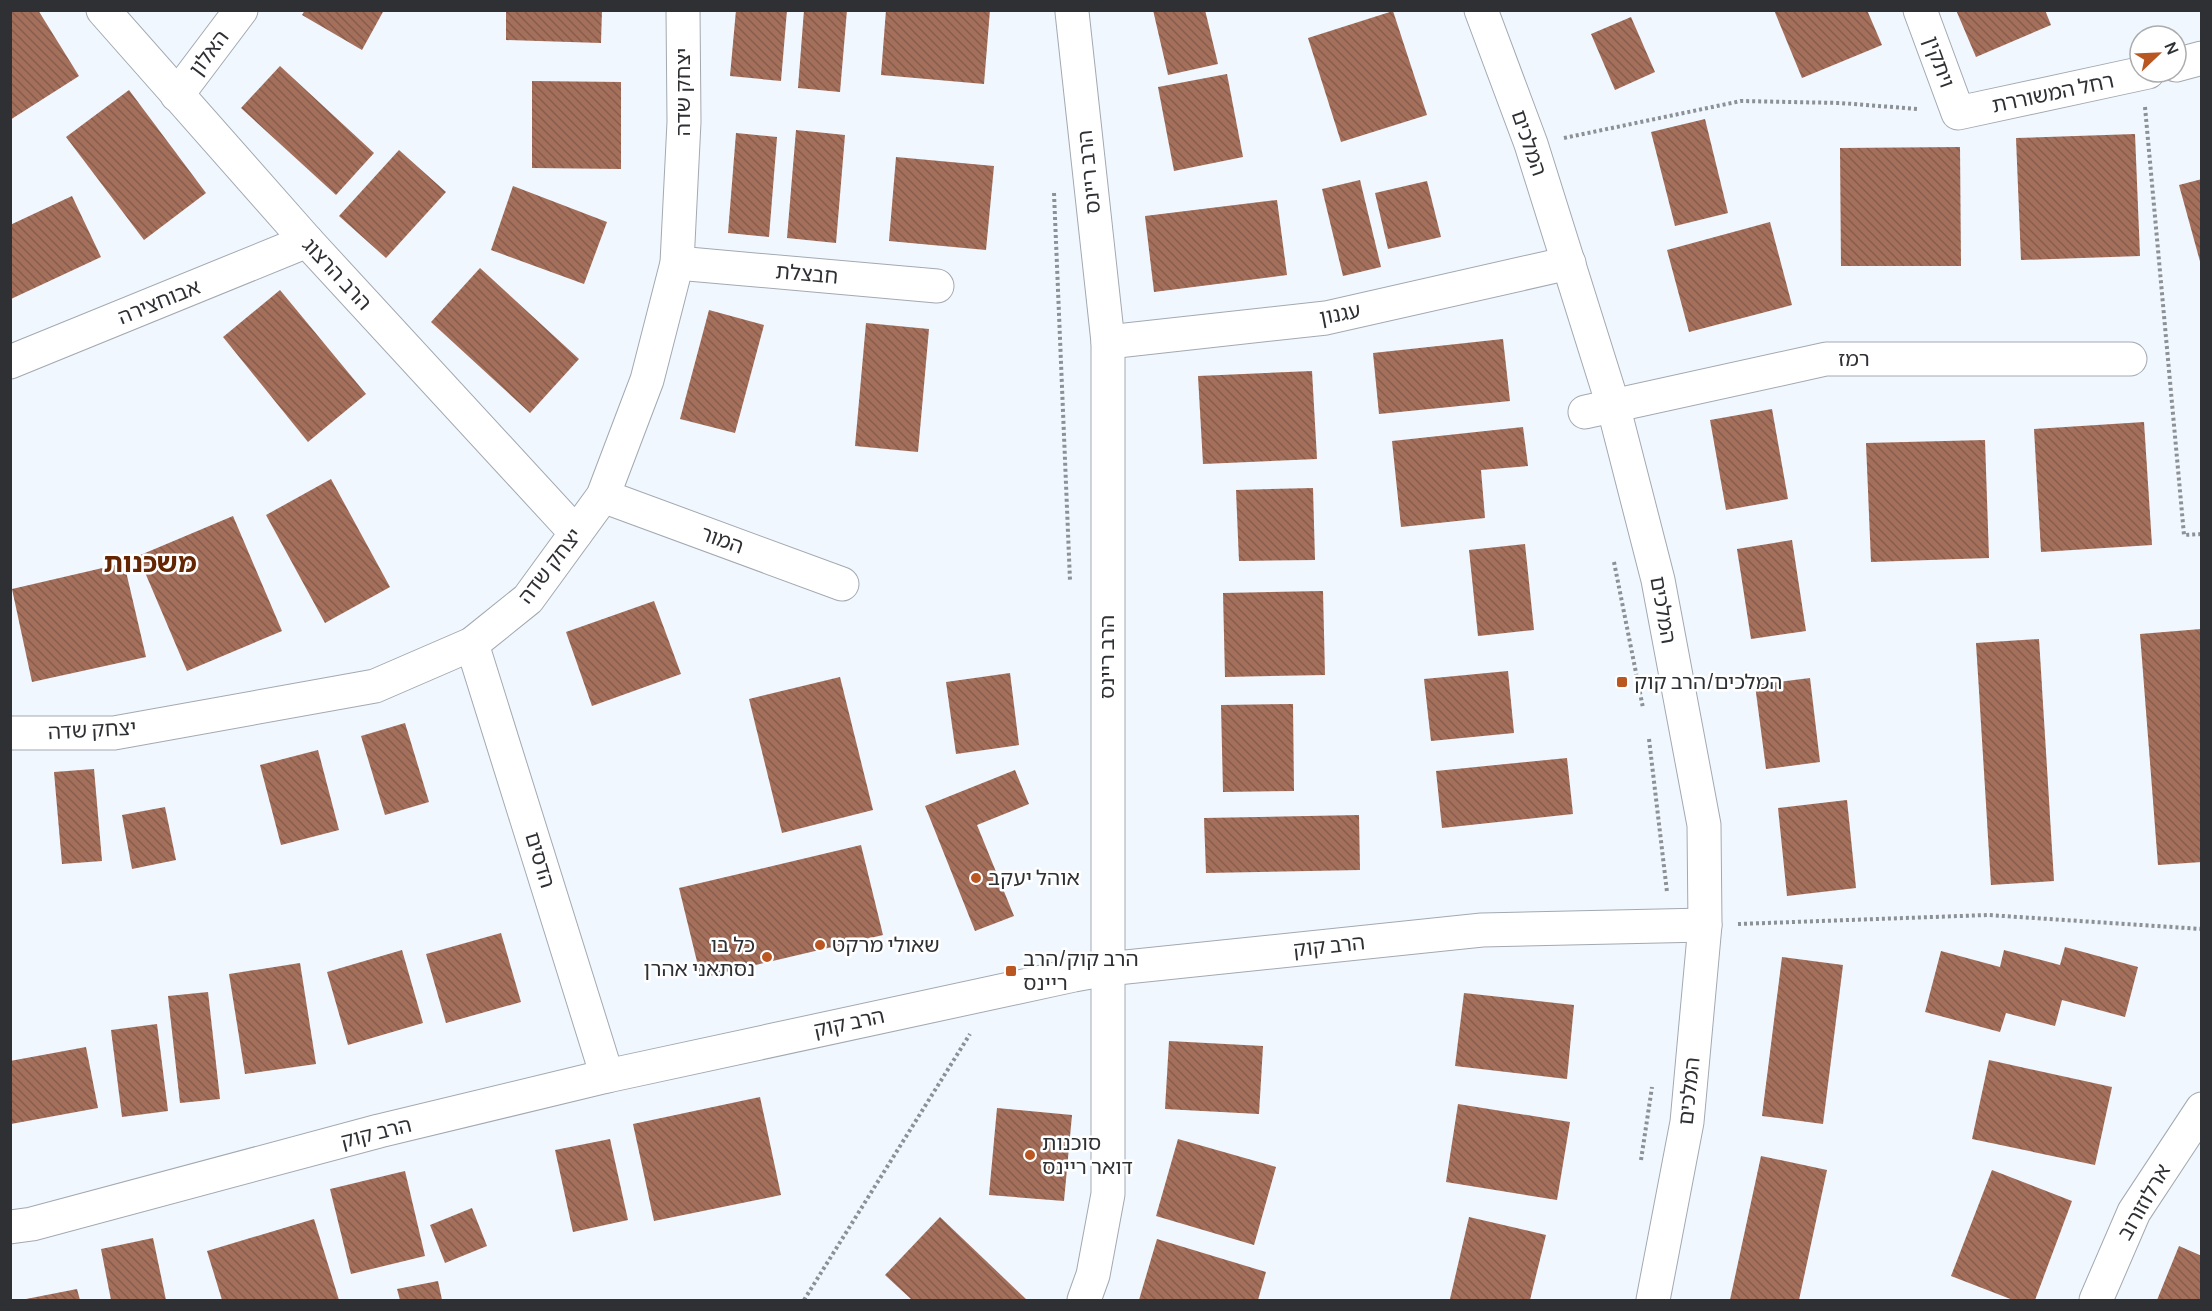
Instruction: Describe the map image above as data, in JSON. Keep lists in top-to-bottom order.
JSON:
{
  "streets": {
    "street": [
      "האלון",
      "ויתקין",
      "יצחק שדה",
      "רחל המשוררת",
      "המלכים",
      "הרב ריינס",
      "הרב הרצוג",
      "חבצלת",
      "אבוחצירה",
      "עגנון",
      "רמז",
      "המור",
      "הדסים",
      "הרב קוק",
      "ארלוזורוב"
    ]
  },
  "crossings": [
    ["האלון", "הרב הרצוג"],
    ["ויתקין", "רחל המשוררת"],
    ["יצחק שדה", "הרב הרצוג"],
    ["יצחק שדה", "חבצלת"],
    ["יצחק שדה", "המור"],
    ["יצחק שדה", "הדסים"],
    ["המלכים", "עגנון"],
    ["המלכים", "רמז"],
    ["המלכים", "הרב קוק"],
    ["הרב ריינס", "עגנון"],
    ["הרב ריינס", "הרב קוק"],
    ["הרב הרצוג", "אבוחצירה"],
    ["הדסים", "הרב קוק"]
  ],
  "districts": ["משכנות"],
  "places": {
    "transit": ["המלכים/הרב קוק", "הרב קוק/הרב ריינס"],
    "other": [
      "אוהל יעקב",
      "שאולי מרקט",
      "כל בו נסתאני אהרן",
      "סוכנות דואר ריינס"
    ]
  },
  "north": "top right"
}
